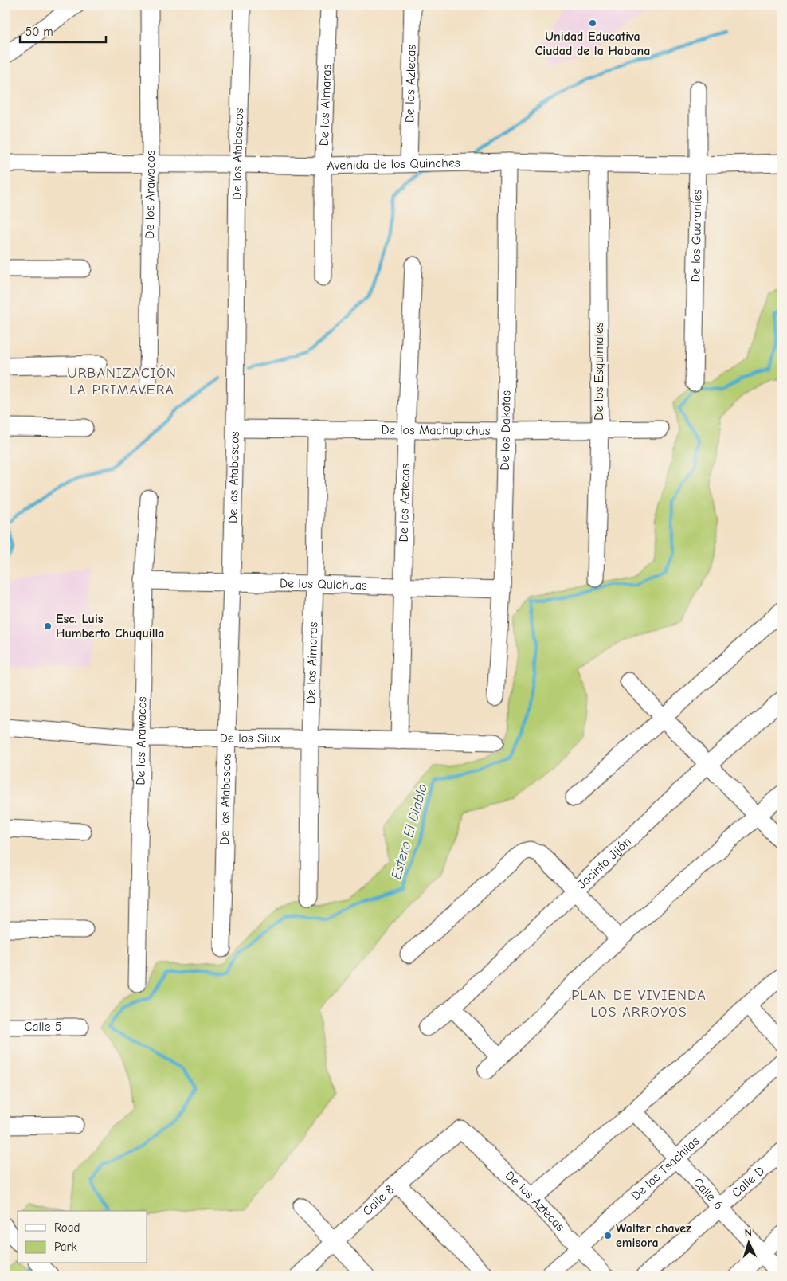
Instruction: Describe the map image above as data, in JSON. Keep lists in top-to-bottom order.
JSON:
{
  "streets": {
    "street": [
      "De los Aztecas",
      "De los Aimaras",
      "De los Atabascos",
      "Avenida de los Quinches",
      "De los Arawacos",
      "De los Guaraníes",
      "De los Esquimales",
      "De los Machupichus",
      "De los Dakotas",
      "De los Quichuas",
      "De los Siux",
      "Jacinto Jijón",
      "Calle 5",
      "De los Tsachilas",
      "Calle D",
      "Calle 6",
      "Calle 8"
    ]
  },
  "crossings": [
    ["De los Aztecas", "Avenida de los Quinches"],
    ["De los Aztecas", "De los Machupichus"],
    ["De los Aztecas", "De los Quichuas"],
    ["De los Aztecas", "De los Siux"],
    ["De los Aztecas", "De los Tsachilas"],
    ["De los Aztecas", "Calle 8"],
    ["De los Aimaras", "Avenida de los Quinches"],
    ["De los Aimaras", "De los Machupichus"],
    ["De los Aimaras", "De los Quichuas"],
    ["De los Aimaras", "De los Siux"],
    ["De los Atabascos", "Avenida de los Quinches"],
    ["De los Atabascos", "De los Machupichus"],
    ["De los Atabascos", "De los Quichuas"],
    ["De los Atabascos", "De los Siux"],
    ["Avenida de los Quinches", "De los Arawacos"],
    ["Avenida de los Quinches", "De los Guaraníes"],
    ["Avenida de los Quinches", "De los Esquimales"],
    ["Avenida de los Quinches", "De los Dakotas"],
    ["De los Arawacos", "De los Quichuas"],
    ["De los Arawacos", "De los Siux"],
    ["De los Esquimales", "De los Machupichus"],
    ["De los Machupichus", "De los Dakotas"],
    ["De los Dakotas", "De los Quichuas"],
    ["De los Tsachilas", "Calle 6"],
    ["Calle D", "Calle 6"]
  ],
  "districts": ["URBANIZACIÓN LA PRIMAVERA", "PLAN DE VIVIENDA LOS ARROYOS"],
  "water": ["Estero El Diablo"],
  "places": ["Unidad Educativa Ciudad de la Habana", "Esc. Luis Humberto Chuquilla", "Walter chavez emisora"],
  "legend": ["Road", "Park"],
  "scale_bar": "50 m",
  "north": "top"
}
